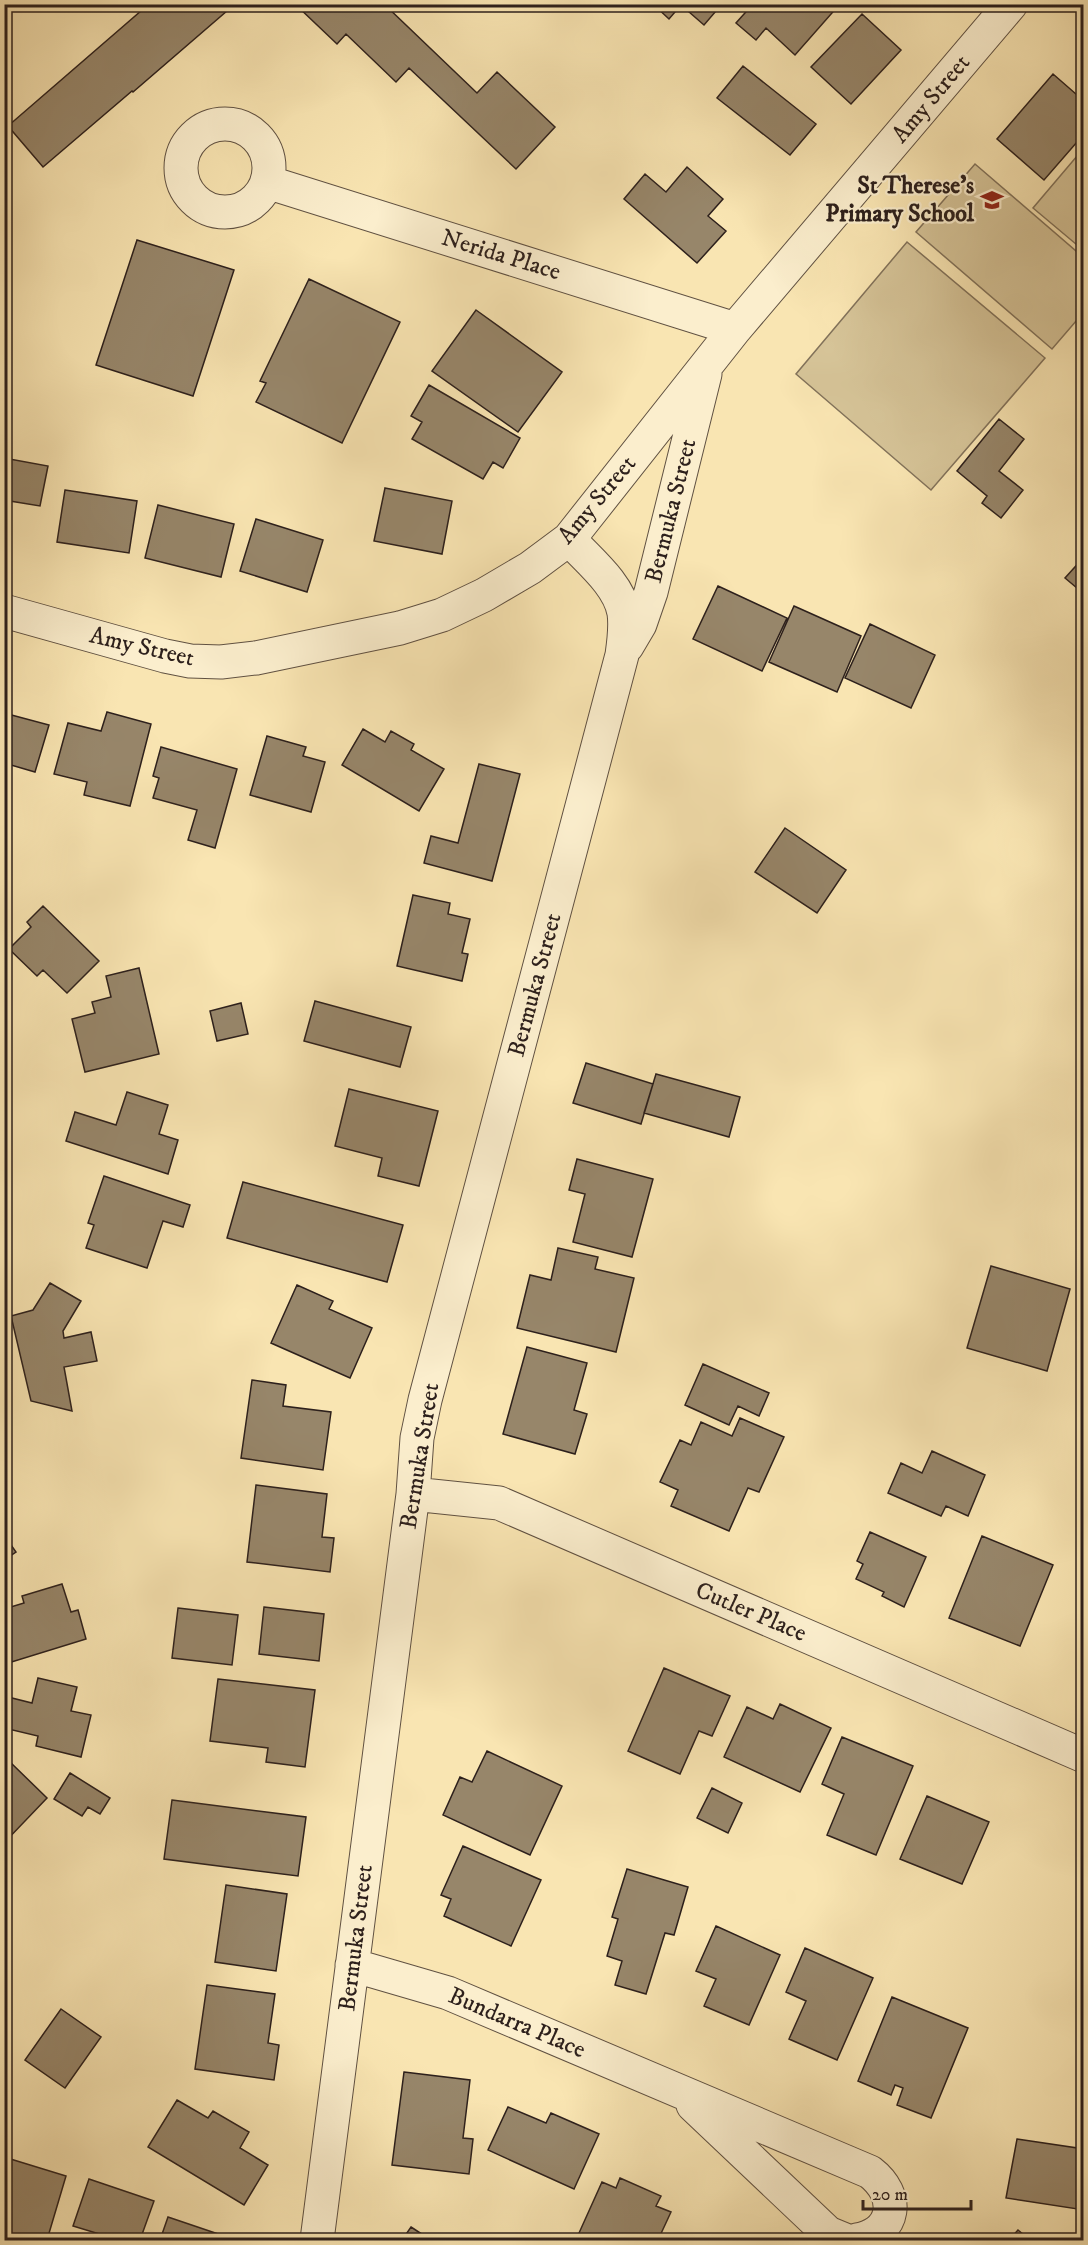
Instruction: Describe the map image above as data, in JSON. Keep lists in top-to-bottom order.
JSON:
{
  "streets": {
    "street": [
      "Amy Street",
      "Nerida Place",
      "Bermuka Street",
      "Cutler Place",
      "Bundarra Place"
    ]
  },
  "crossings": [
    ["Amy Street", "Nerida Place"],
    ["Amy Street", "Bermuka Street"],
    ["Bermuka Street", "Cutler Place"],
    ["Bermuka Street", "Bundarra Place"]
  ],
  "places": {
    "school or university": ["St Therese's Primary School"]
  },
  "scale_bar": "20 m"
}
